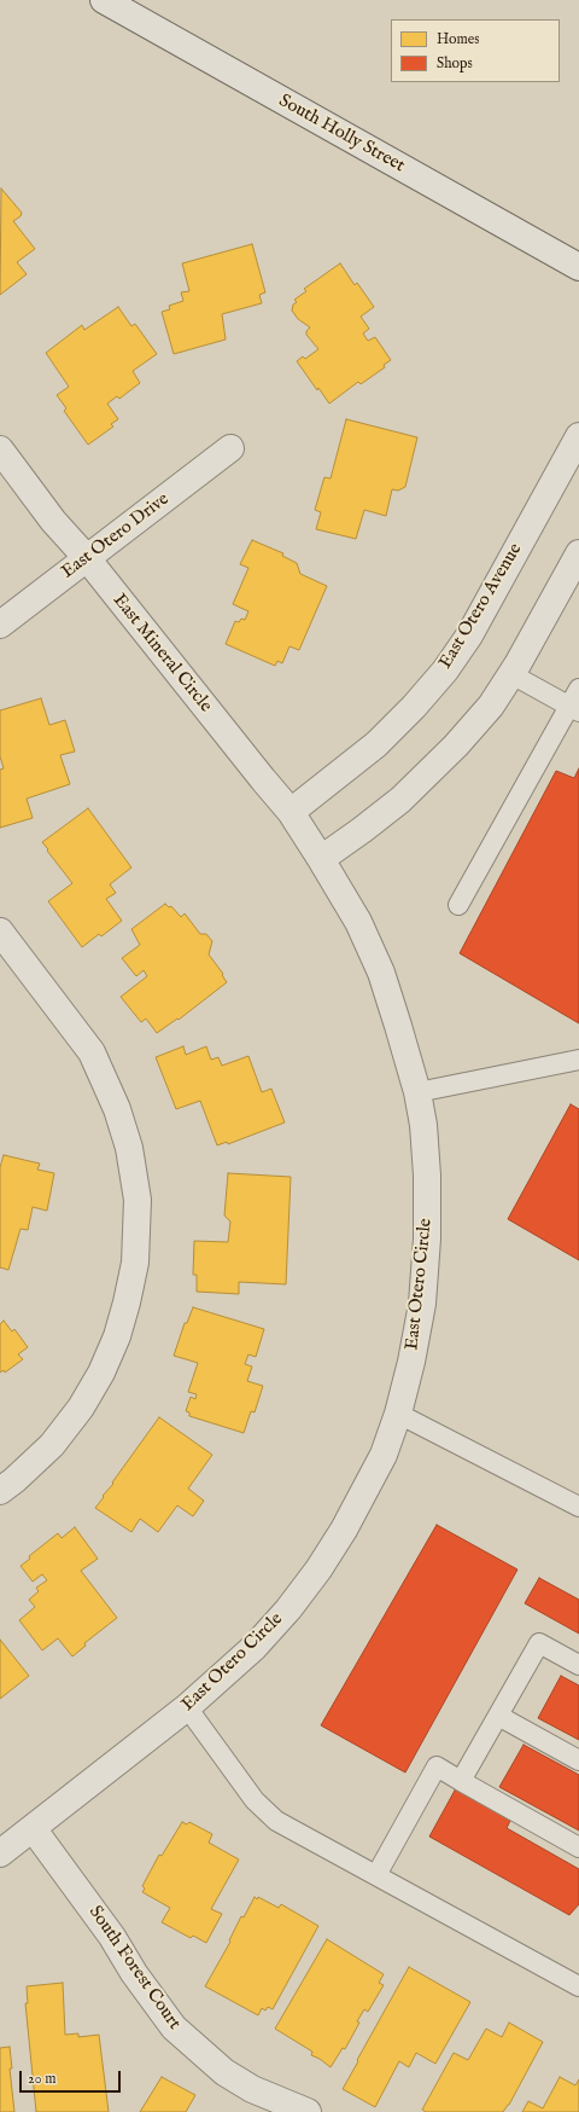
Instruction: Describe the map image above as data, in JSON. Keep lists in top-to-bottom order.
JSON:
{
  "streets": {
    "street": [
      "South Holly Street",
      "East Otero Drive",
      "East Otero Avenue",
      "East Mineral Circle",
      "East Otero Circle",
      "South Forest Court"
    ]
  },
  "crossings": [
    ["East Otero Drive", "East Mineral Circle"],
    ["East Otero Avenue", "East Mineral Circle"],
    ["East Mineral Circle", "East Otero Circle"],
    ["East Otero Circle", "South Forest Court"]
  ],
  "legend": ["Homes", "Shops"],
  "scale_bar": "20 m"
}
